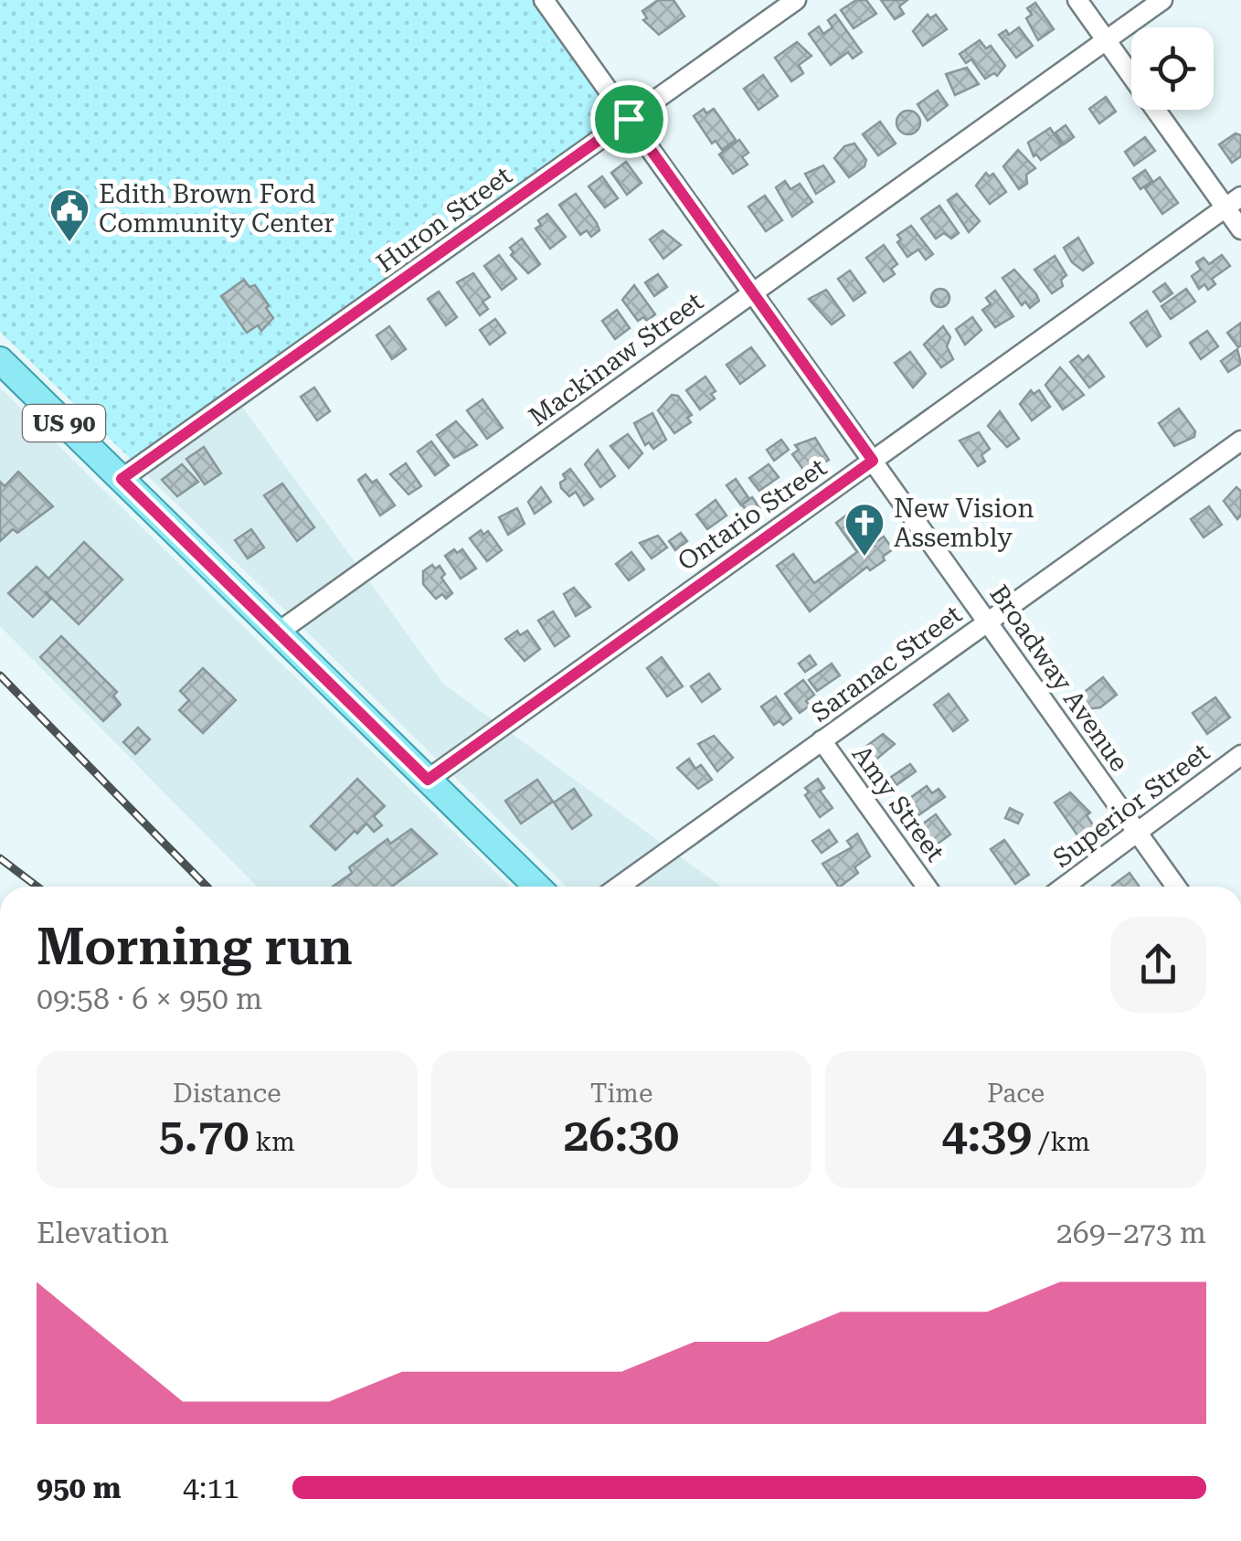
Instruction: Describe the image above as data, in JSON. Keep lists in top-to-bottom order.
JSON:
{
  "streets": {
    "main road": ["US 90"],
    "street": [
      "Huron Street",
      "Mackinaw Street",
      "Ontario Street",
      "Saranac Street",
      "Broadway Avenue",
      "Amy Street",
      "Superior Street"
    ]
  },
  "crossings": [
    ["Huron Street", "US 90"],
    ["Huron Street", "Broadway Avenue"],
    ["Mackinaw Street", "US 90"],
    ["Mackinaw Street", "Broadway Avenue"],
    ["US 90", "Ontario Street"],
    ["Ontario Street", "Broadway Avenue"],
    ["Saranac Street", "Broadway Avenue"],
    ["Saranac Street", "Amy Street"],
    ["Broadway Avenue", "Superior Street"]
  ],
  "places": {
    "public building": ["Edith Brown Ford Community Center"],
    "church": ["New Vision Assembly"]
  },
  "page": {
    "heading": ["Morning run", "09:58 · 6 × 950 m"],
    "stats": [
      ["Distance", "5.70 km"],
      ["Time", "26:30"],
      ["Pace", "4:39 /km"]
    ],
    "chart": ["Elevation", "269–273 m"],
    "list": [
      {
        "name": "950 m",
        "note": "4:11"
      }
    ]
  }
}
